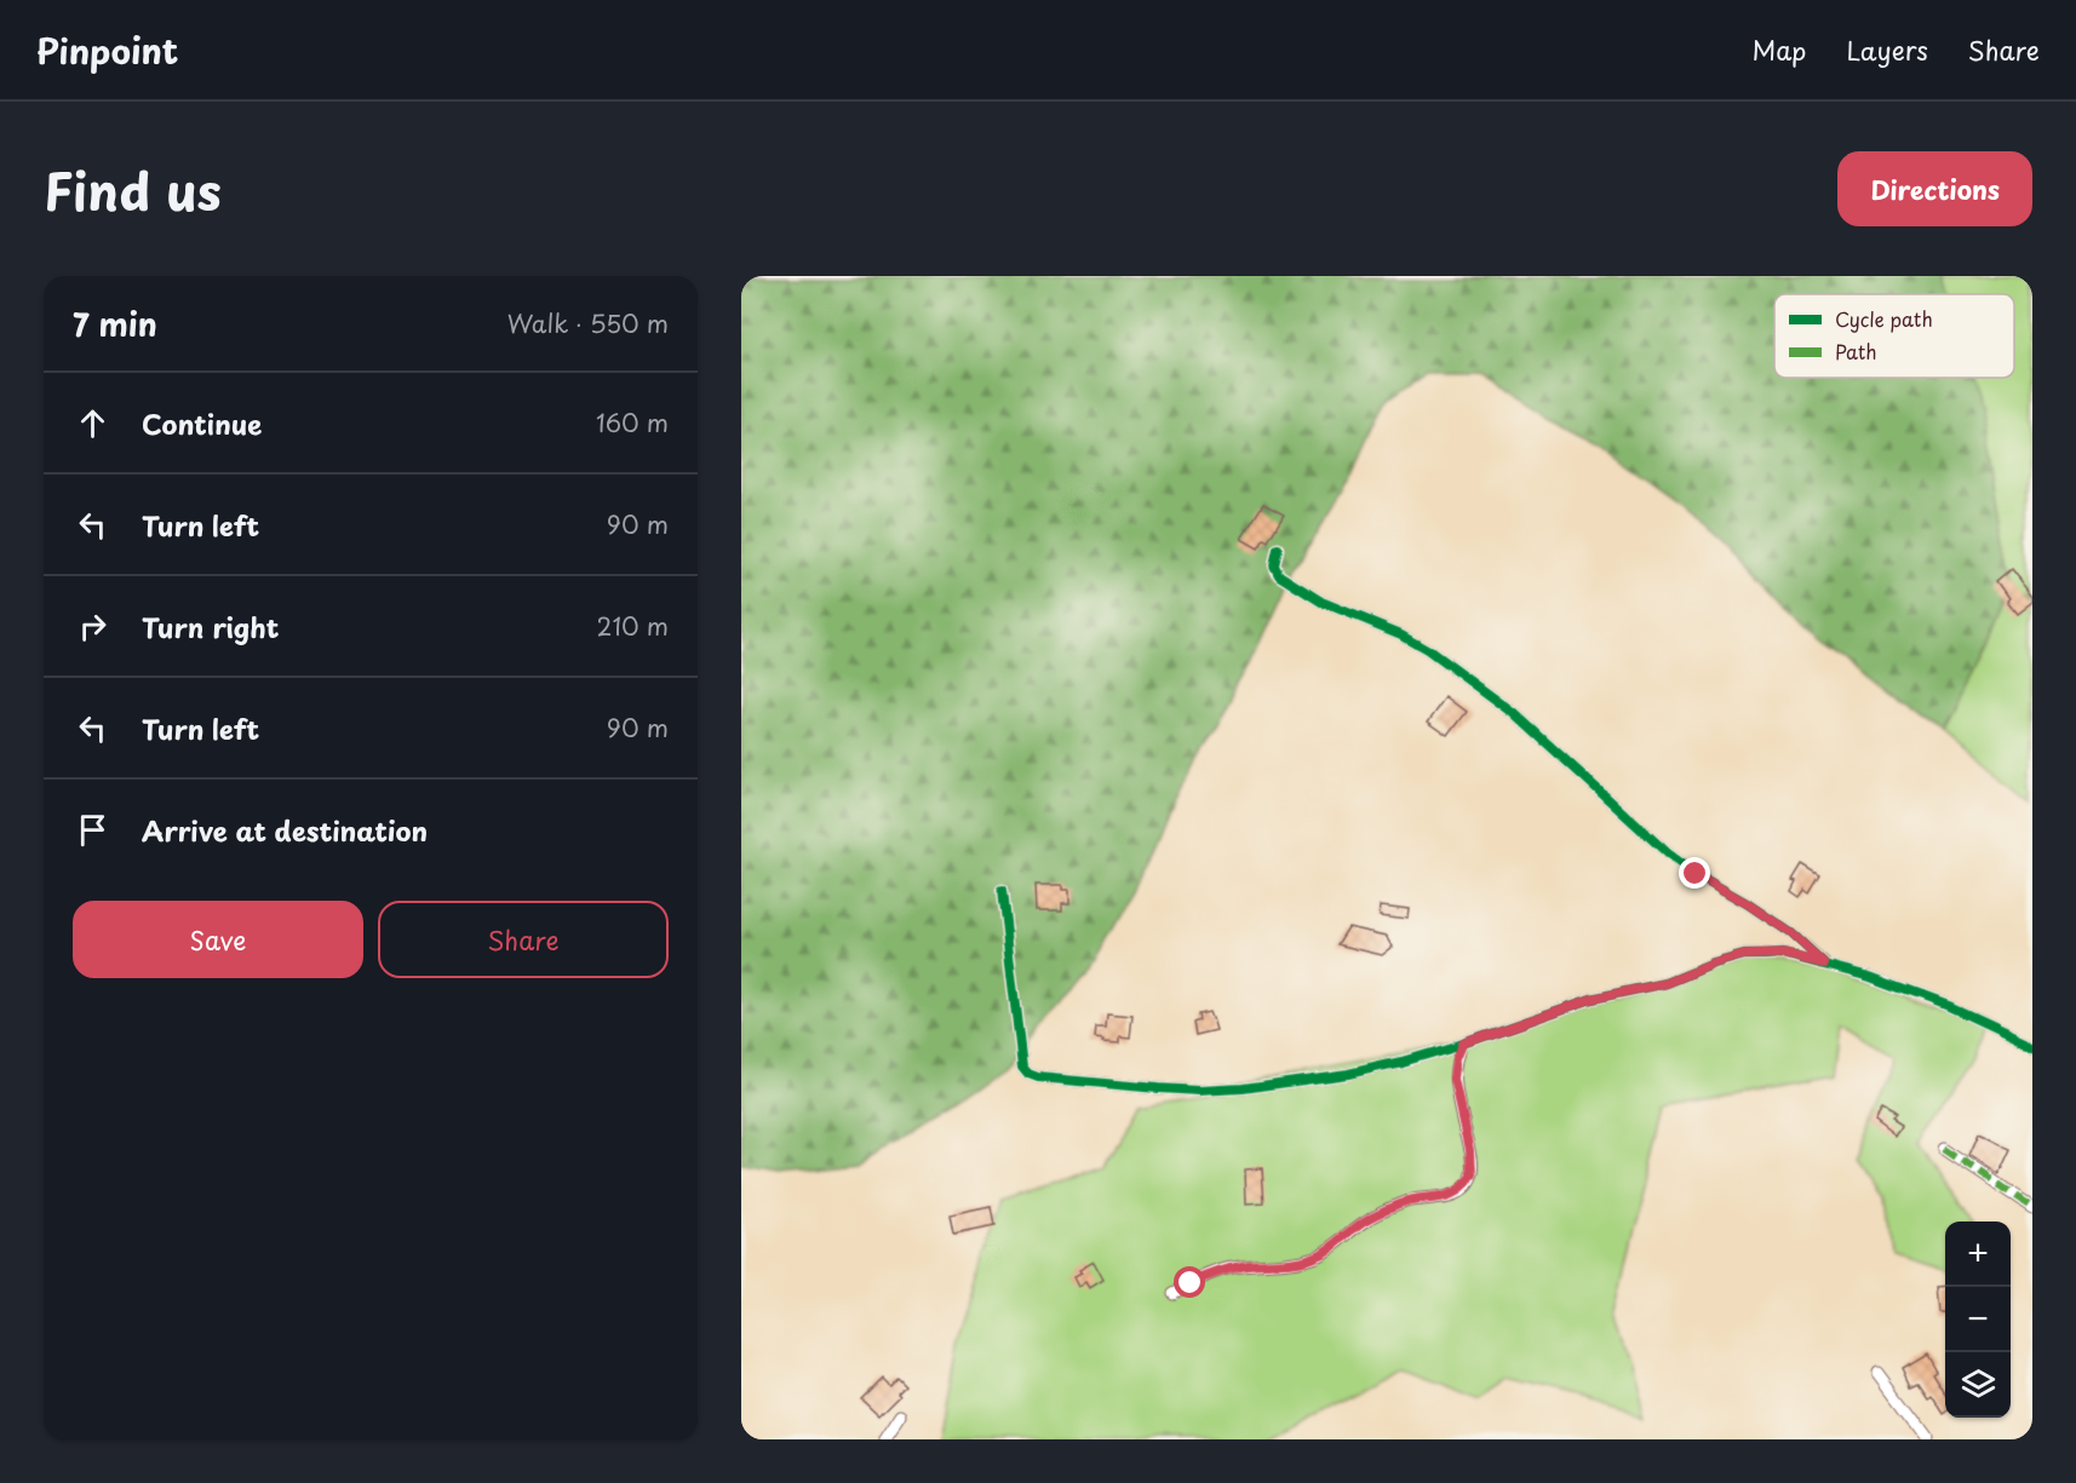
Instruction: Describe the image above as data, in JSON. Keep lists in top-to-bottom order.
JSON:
{
  "legend": ["Cycle path", "Path"],
  "page": {
    "header": "Pinpoint",
    "nav": ["Map", "Layers", "Share"],
    "title": "Find us",
    "buttons": [
      "Directions",
      ["Save", "Share"]
    ],
    "heading": ["7 min", "Walk · 550 m"],
    "list": [
      ["Continue", "160 m"],
      ["Turn left", "90 m"],
      ["Turn right", "210 m"],
      ["Turn left", "90 m"],
      "Arrive at destination"
    ],
    "map_buttons": ["+", "−"]
  }
}
